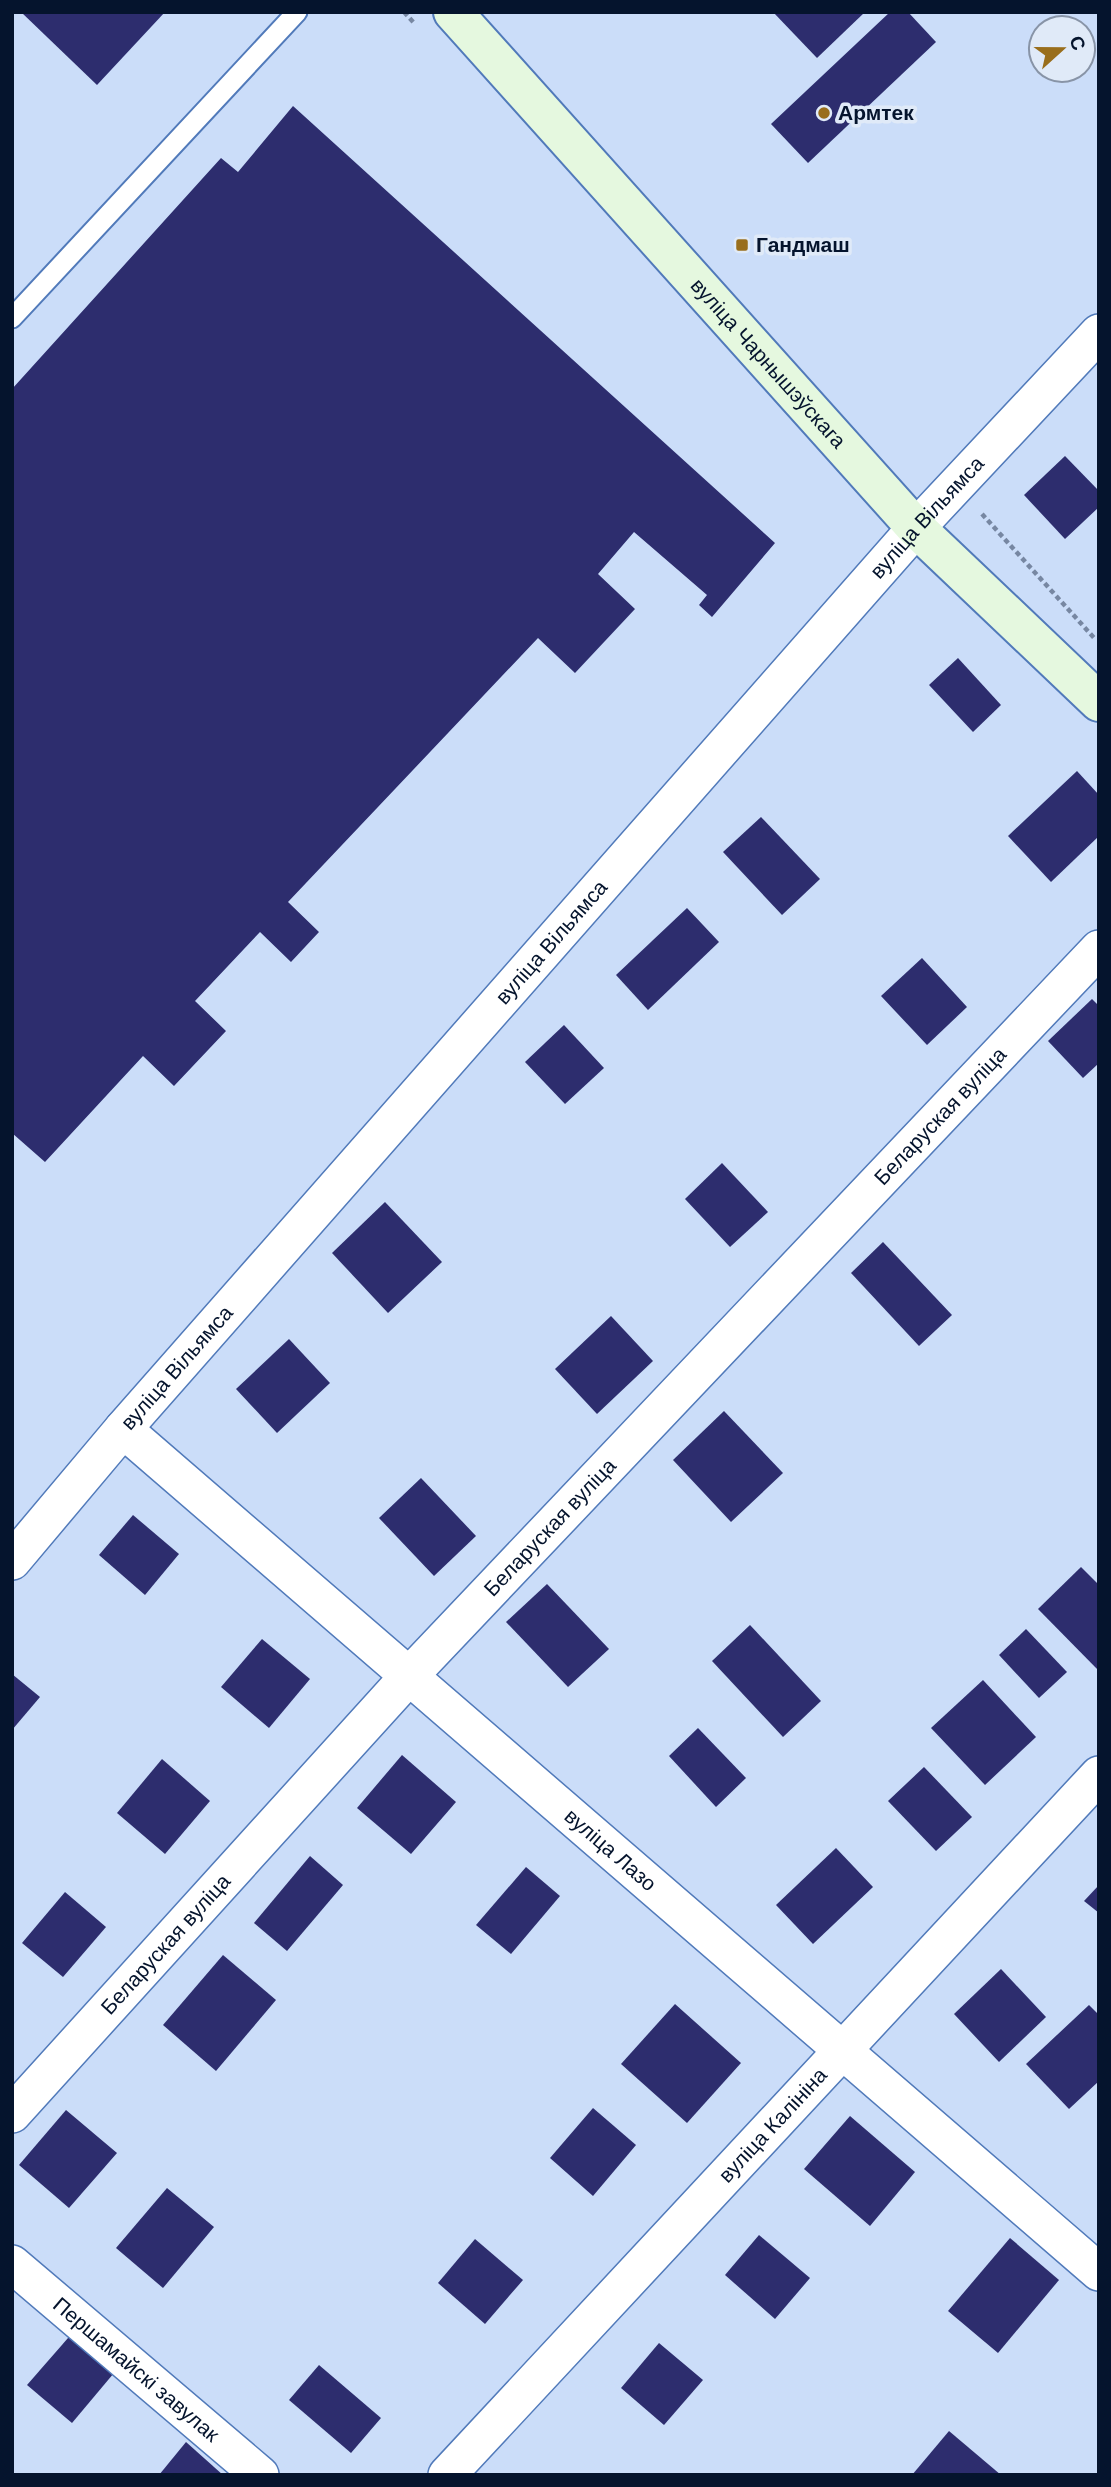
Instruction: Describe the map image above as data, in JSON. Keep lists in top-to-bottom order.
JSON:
{
  "streets": {
    "main road": ["вуліца Чарнышэўскага"],
    "street": [
      "вуліца Вільямса",
      "Беларуская вуліца",
      "вуліца Лазо",
      "вуліца Калініна",
      "Першамайскі завулак"
    ]
  },
  "crossings": [
    ["вуліца Чарнышэўскага", "вуліца Вільямса"],
    ["вуліца Вільямса", "вуліца Лазо"],
    ["Беларуская вуліца", "вуліца Лазо"],
    ["вуліца Лазо", "вуліца Калініна"]
  ],
  "places": {
    "other": ["Армтек"],
    "transit": ["Гандмаш"]
  },
  "north": "right"
}
